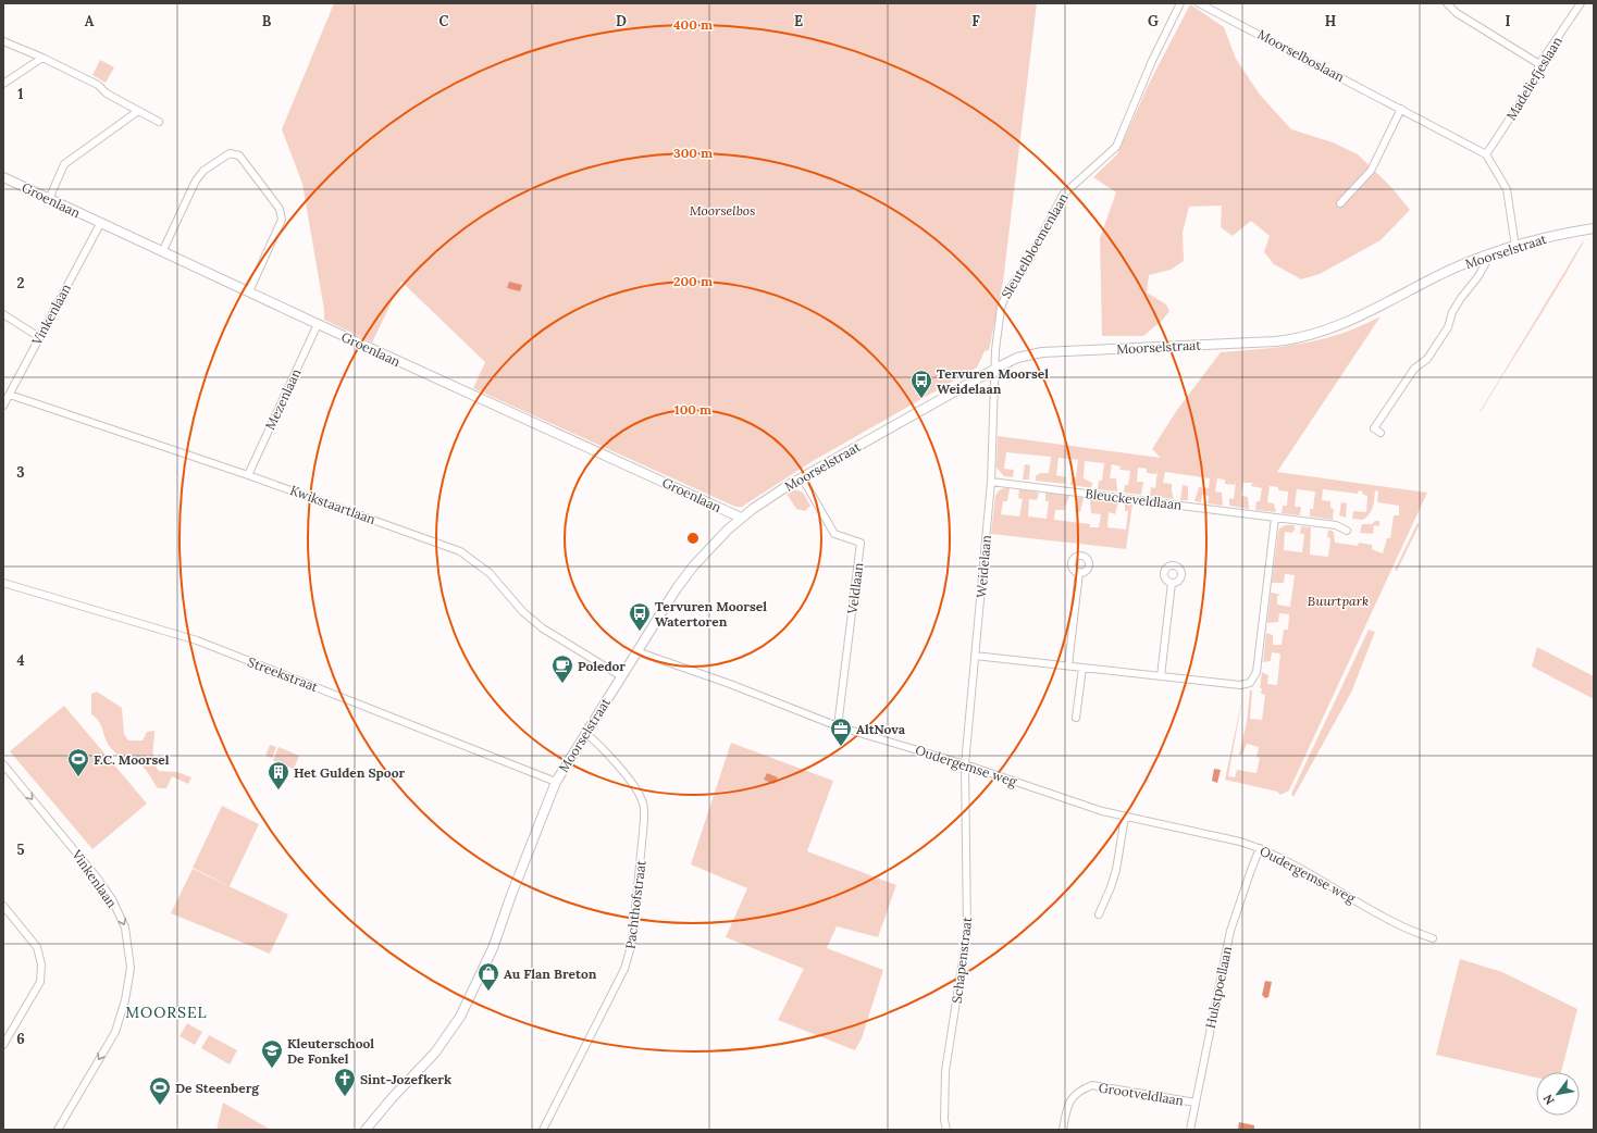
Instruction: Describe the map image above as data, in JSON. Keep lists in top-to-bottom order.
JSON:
{
  "streets": {
    "street": [
      "Moorselboslaan",
      "Madeliefjeslaan",
      "Groenlaan",
      "Sleutelbloemenlaan",
      "Moorselstraat",
      "Vinkenlaan",
      "Mezenlaan",
      "Bleuckeveldlaan",
      "Kwikstaartlaan",
      "Weidelaan",
      "Veldlaan",
      "Streekstraat",
      "Oudergemse weg",
      "Pachthofstraat",
      "Schapenstraat",
      "Hulstpoellaan",
      "Grootveldlaan"
    ]
  },
  "crossings": [
    ["Moorselboslaan", "Madeliefjeslaan"],
    ["Moorselboslaan", "Moorselstraat"],
    ["Groenlaan", "Moorselstraat"],
    ["Groenlaan", "Vinkenlaan"],
    ["Groenlaan", "Mezenlaan"],
    ["Sleutelbloemenlaan", "Moorselstraat"],
    ["Sleutelbloemenlaan", "Weidelaan"],
    ["Moorselstraat", "Kwikstaartlaan"],
    ["Moorselstraat", "Weidelaan"],
    ["Moorselstraat", "Veldlaan"],
    ["Moorselstraat", "Streekstraat"],
    ["Moorselstraat", "Oudergemse weg"],
    ["Moorselstraat", "Pachthofstraat"],
    ["Vinkenlaan", "Kwikstaartlaan"],
    ["Mezenlaan", "Kwikstaartlaan"],
    ["Bleuckeveldlaan", "Weidelaan"],
    ["Weidelaan", "Oudergemse weg"],
    ["Weidelaan", "Schapenstraat"],
    ["Veldlaan", "Oudergemse weg"],
    ["Oudergemse weg", "Schapenstraat"],
    ["Oudergemse weg", "Hulstpoellaan"],
    ["Hulstpoellaan", "Grootveldlaan"]
  ],
  "one_way": ["Vinkenlaan"],
  "districts": ["MOORSEL"],
  "parks": ["Moorselbos", "Buurtpark"],
  "places": {
    "bus stop": ["Tervuren Moorsel Weidelaan", "Tervuren Moorsel Watertoren"],
    "cafe": ["Poledor"],
    "office": ["AltNova"],
    "sports": ["F.C. Moorsel", "De Steenberg"],
    "building": ["Het Gulden Spoor"],
    "shop": ["Au Flan Breton"],
    "school or university": ["Kleuterschool De Fonkel"],
    "church": ["Sint-Jozefkerk"]
  },
  "north": "bottom left",
  "grid": {
    "columns": [
      "A",
      "B",
      "C",
      "D",
      "E",
      "F",
      "G",
      "H",
      "I"
    ],
    "rows": [
      "1",
      "2",
      "3",
      "4",
      "5",
      "6"
    ]
  },
  "rings": [
    "400 m",
    "300 m",
    "200 m",
    "100 m"
  ]
}
